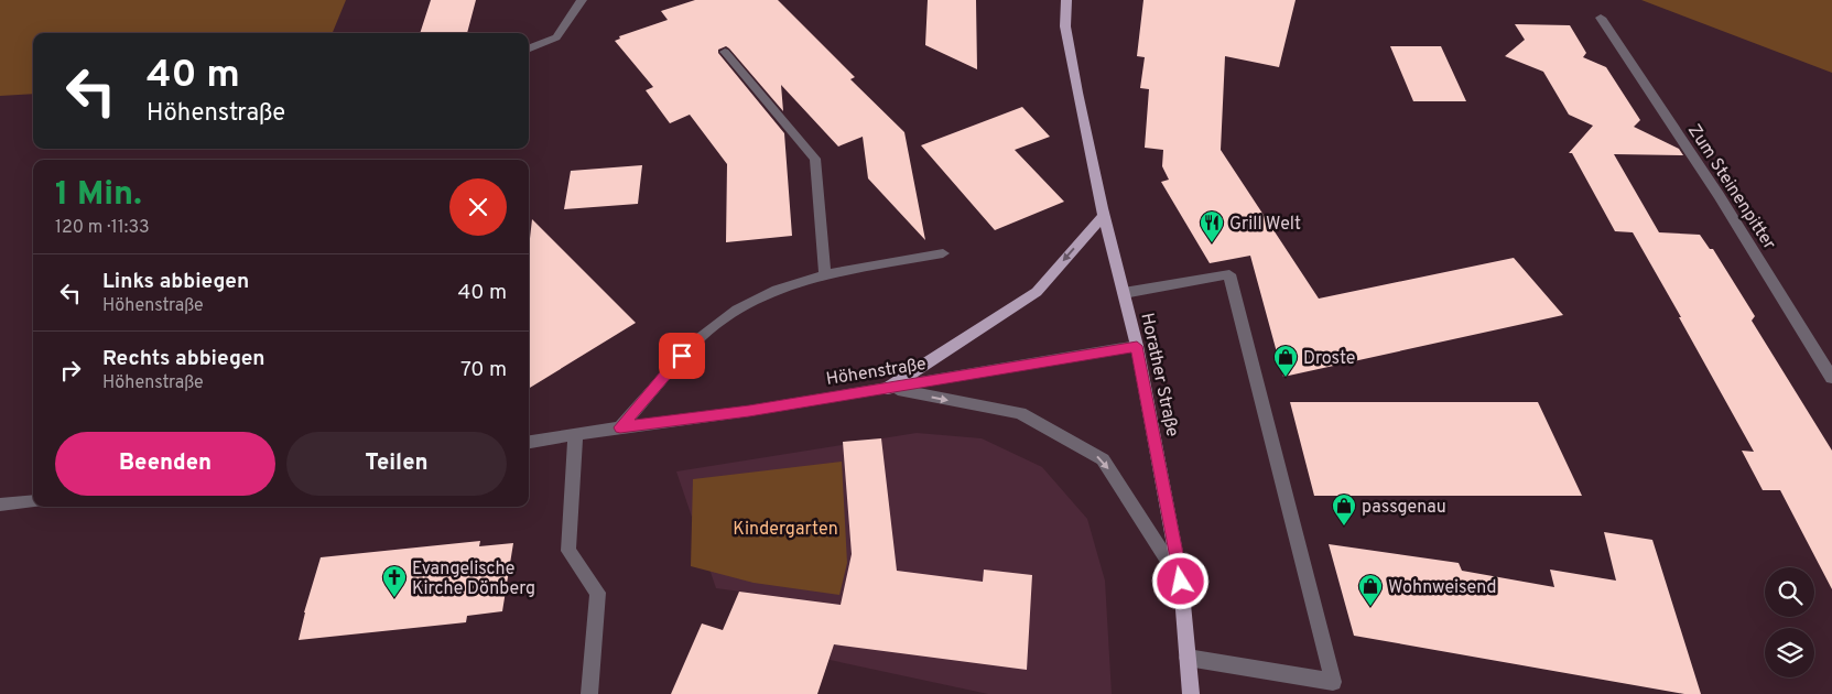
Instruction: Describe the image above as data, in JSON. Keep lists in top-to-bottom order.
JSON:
{
  "streets": {
    "main road": ["Horather Straße"],
    "street": ["Zum Steinenpitter", "Höhenstraße"]
  },
  "crossings": [
    ["Höhenstraße", "Horather Straße"]
  ],
  "parks": ["Kindergarten"],
  "places": {
    "restaurant": ["Grill Welt"],
    "shop": ["Droste", "passgenau", "Wohnweisend"],
    "church": ["Evangelische Kirche Dönberg"]
  },
  "page": {
    "turn": ["40 m", "Höhenstraße"],
    "heading": ["1 Min.", "120 m · 11:33"],
    "list": [
      {
        "name": "Links abbiegen",
        "note": "Höhenstraße",
        "value": "40 m"
      },
      {
        "name": "Rechts abbiegen",
        "note": "Höhenstraße",
        "value": "70 m"
      }
    ],
    "buttons": ["Beenden", "Teilen"]
  }
}
